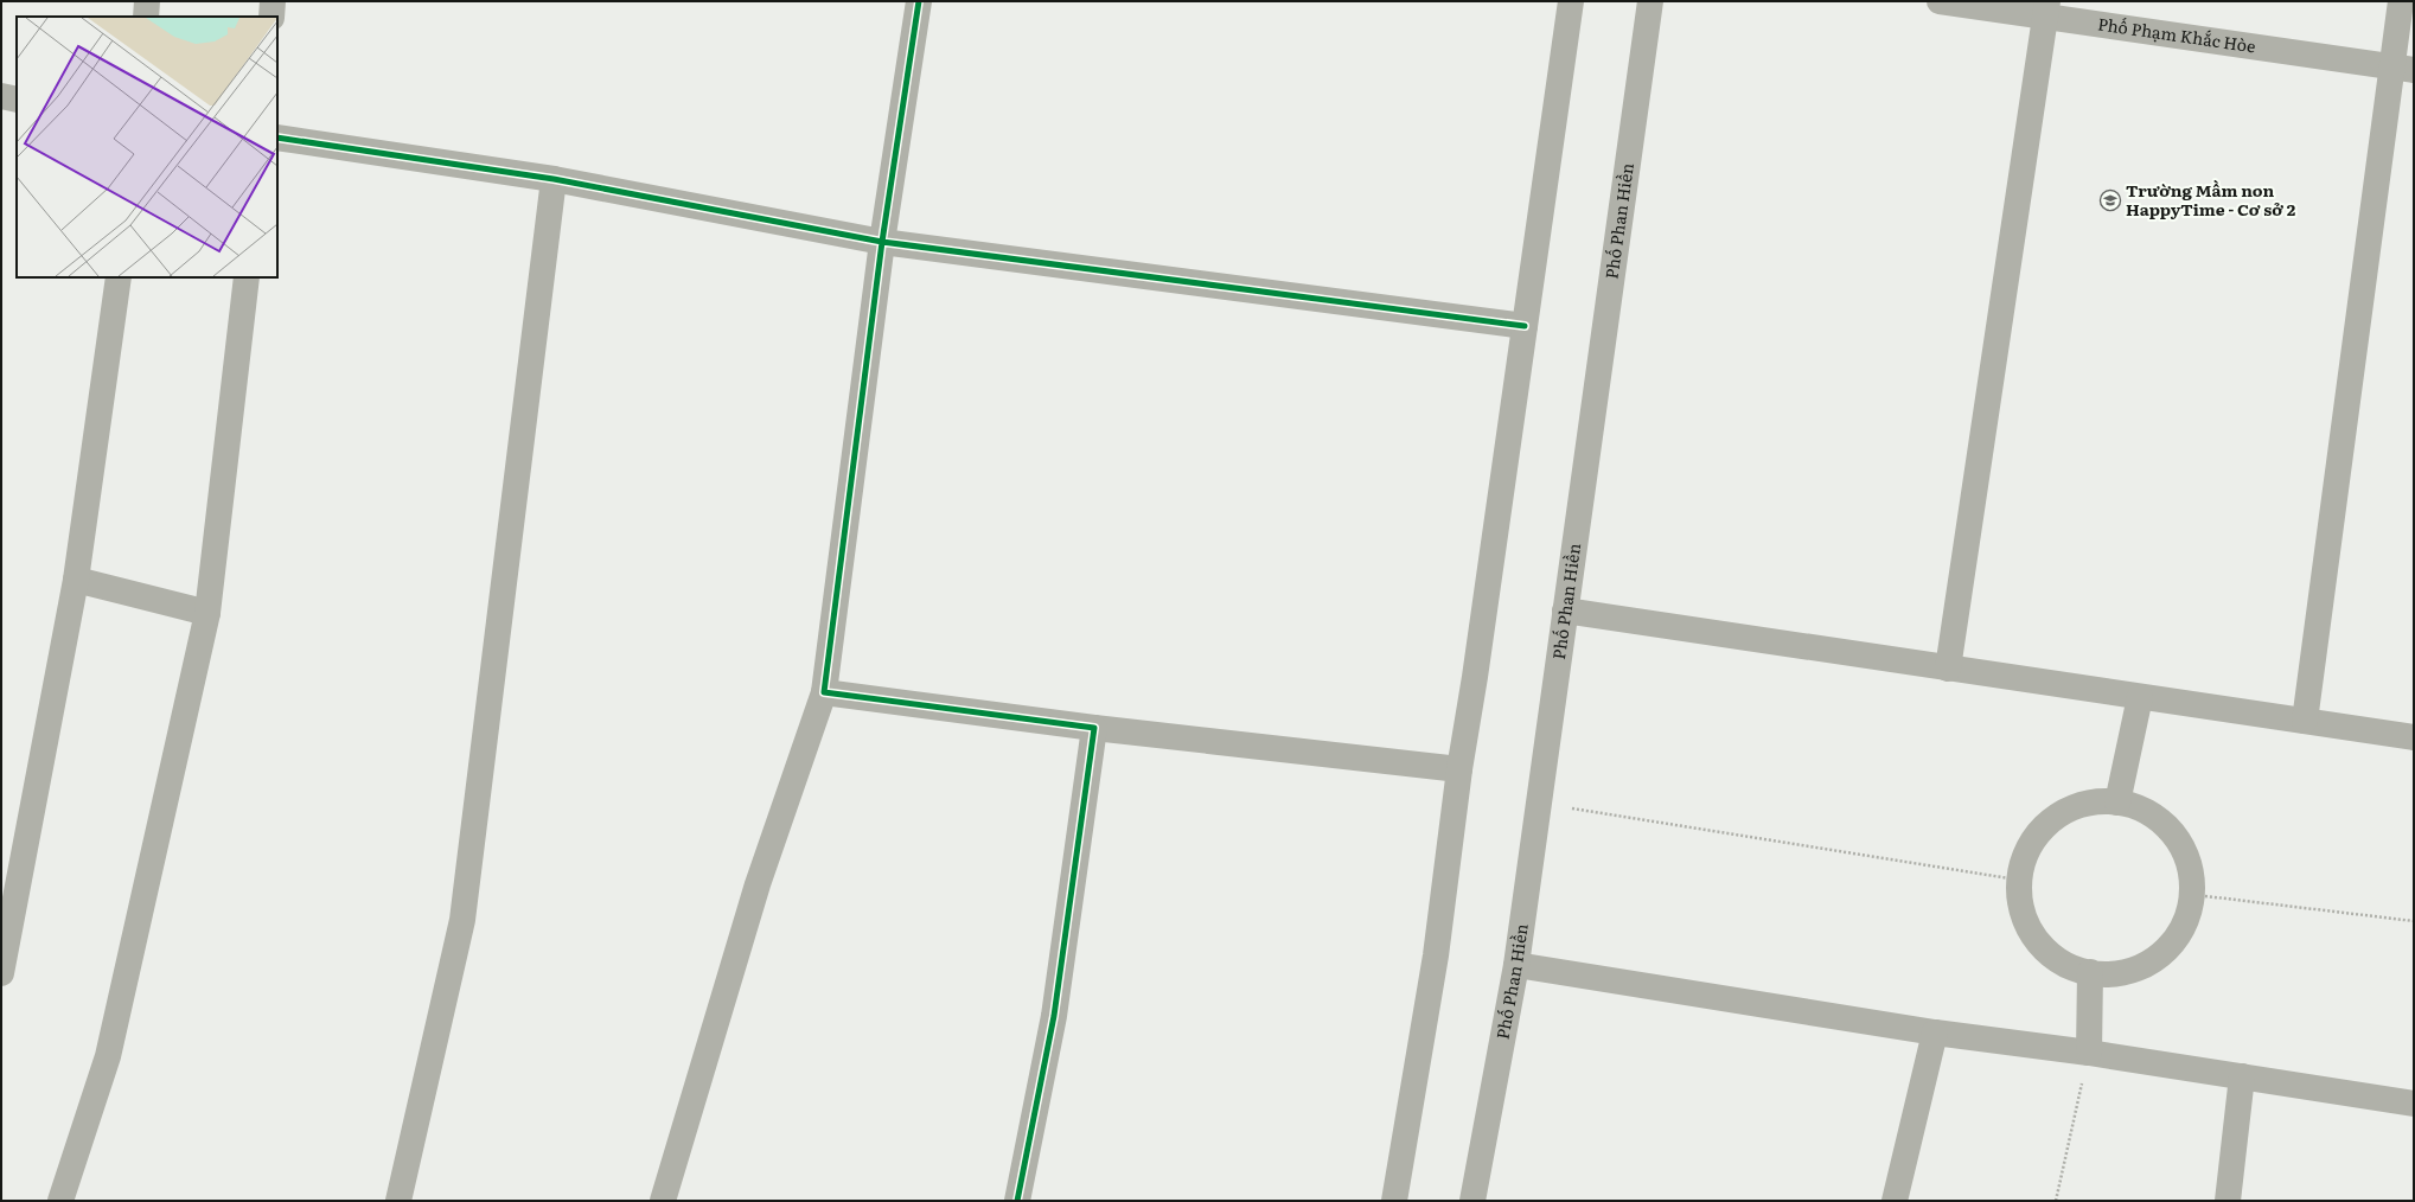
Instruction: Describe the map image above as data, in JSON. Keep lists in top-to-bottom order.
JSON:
{
  "streets": {
    "street": ["Phố Phạm Khắc Hòe", "Phố Phan Hiền"]
  },
  "places": {
    "school or university": ["Trường Mầm non HappyTime - Cơ sở 2"]
  }
}
